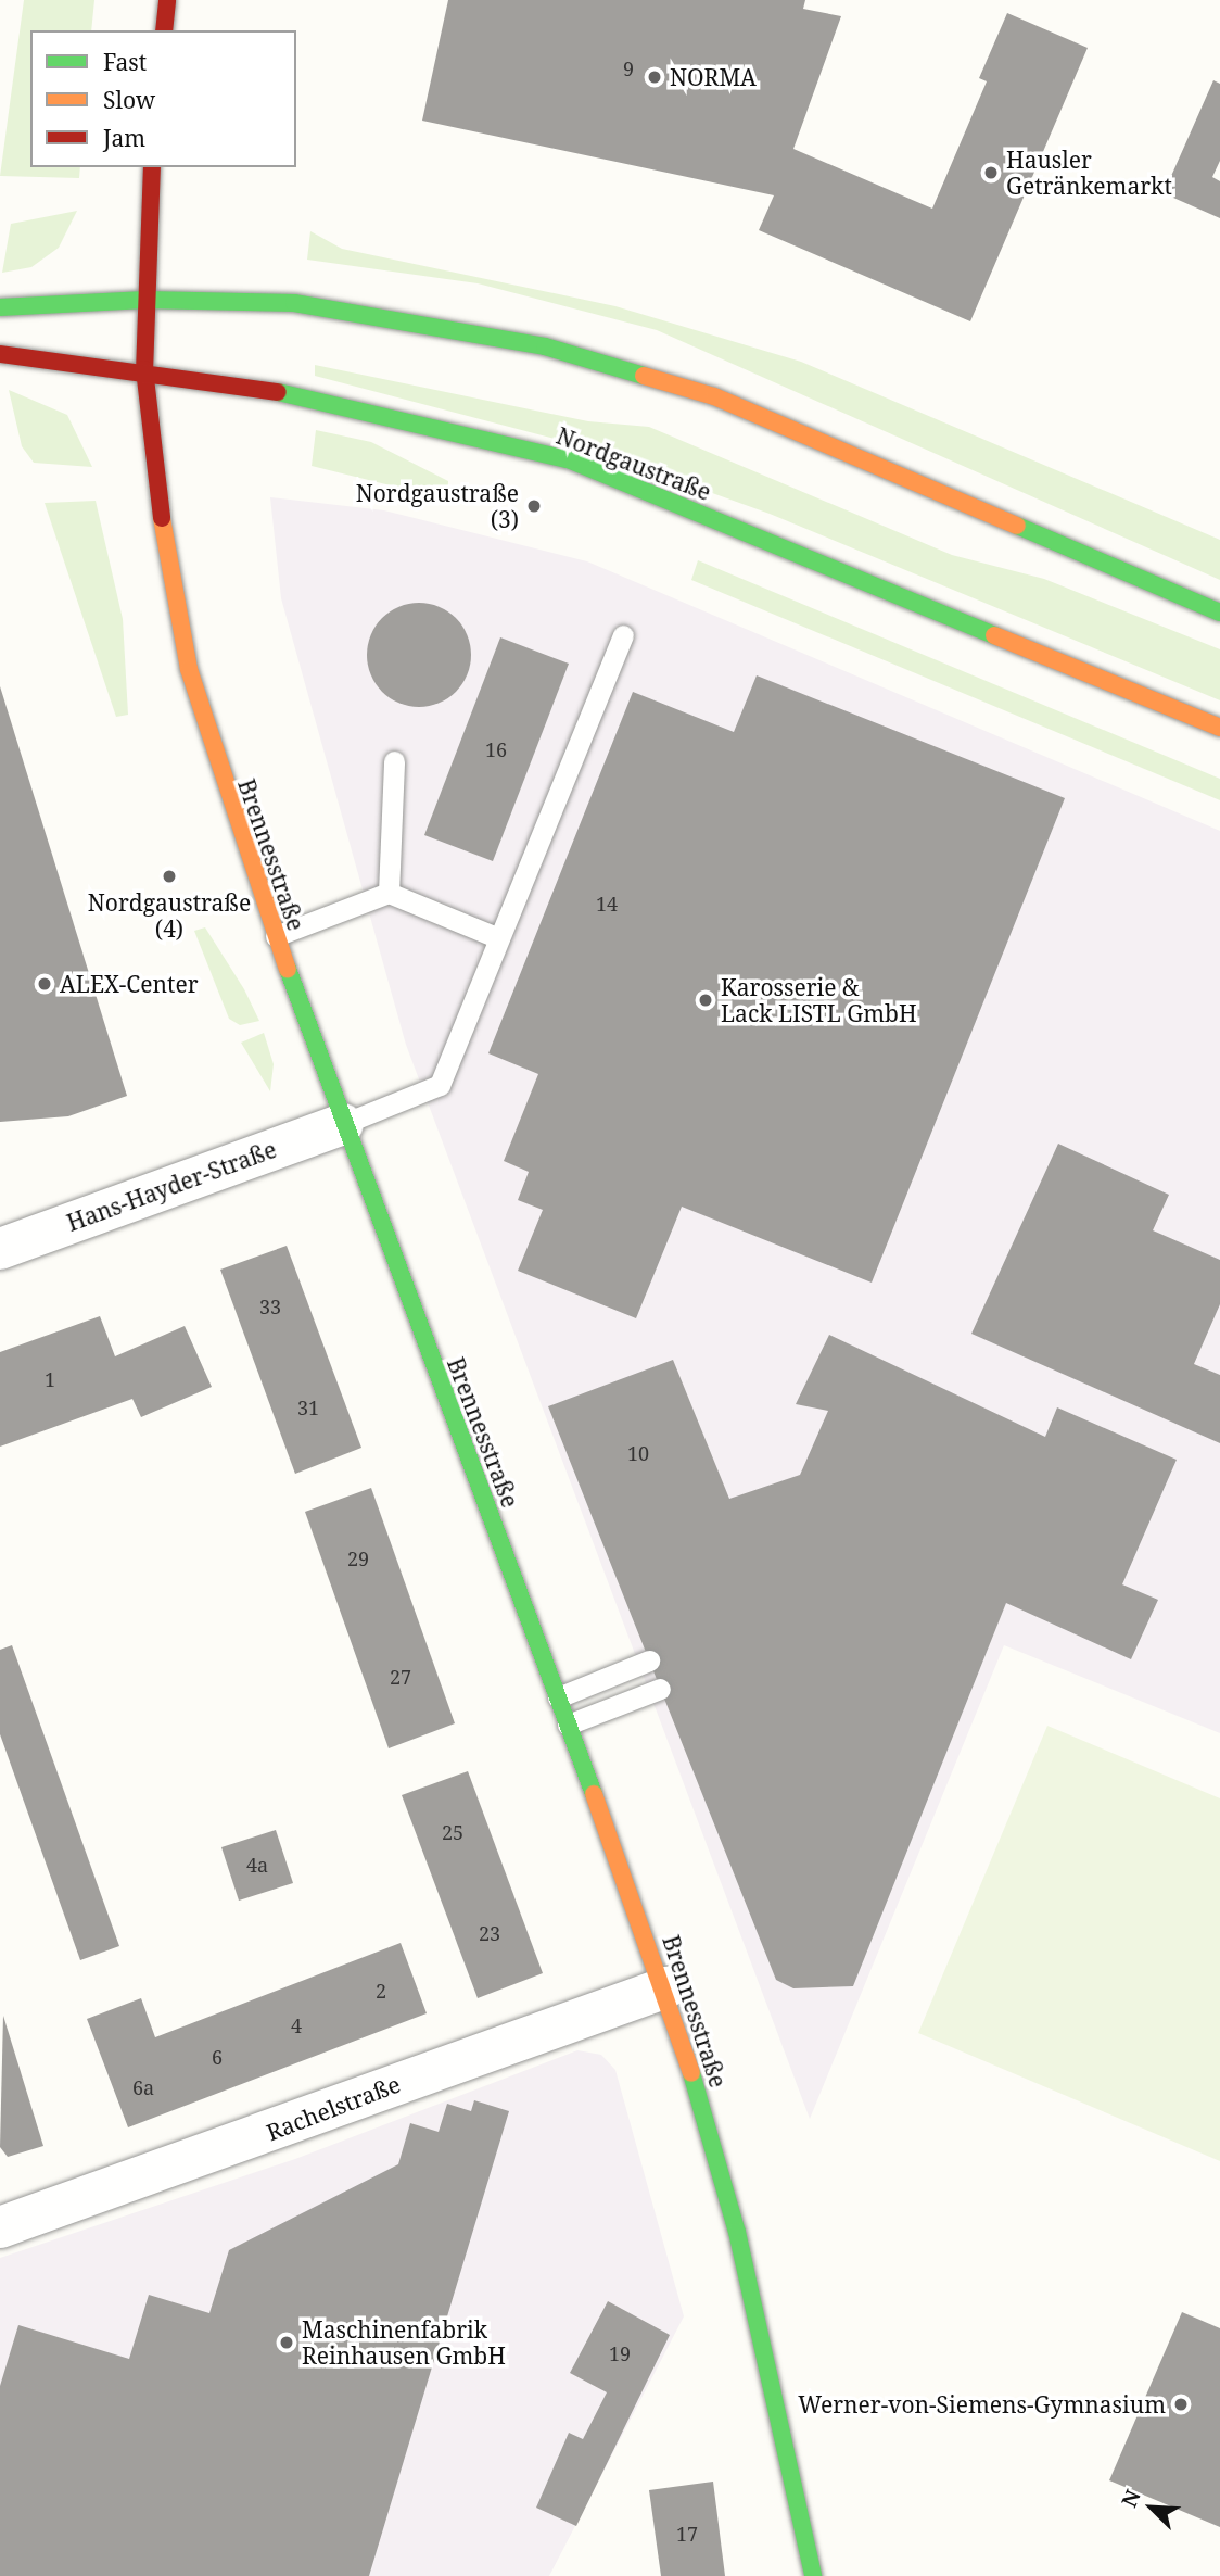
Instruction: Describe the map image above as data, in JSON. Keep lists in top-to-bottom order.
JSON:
{
  "streets": {
    "street": [
      "Nordgaustraße",
      "Brennesstraße",
      "Hans-Hayder-Straße",
      "Rachelstraße"
    ]
  },
  "crossings": [
    ["Nordgaustraße", "Brennesstraße"],
    ["Brennesstraße", "Hans-Hayder-Straße"],
    ["Brennesstraße", "Rachelstraße"]
  ],
  "places": [
    "NORMA",
    "Hausler Getränkemarkt",
    "Nordgaustraße (3)",
    "Nordgaustraße (4)",
    "ALEX-Center",
    "Karosserie & Lack LISTL GmbH",
    "Maschinenfabrik Reinhausen GmbH",
    "Werner-von-Siemens-Gymnasium"
  ],
  "house_numbers": [
    "9",
    "16",
    "14",
    "33",
    "1",
    "31",
    "10",
    "29",
    "27",
    "25",
    "4a",
    "23",
    "2",
    "4",
    "6",
    "6a",
    "19",
    "17"
  ],
  "legend": ["Fast", "Slow", "Jam"],
  "north": "top left"
}
